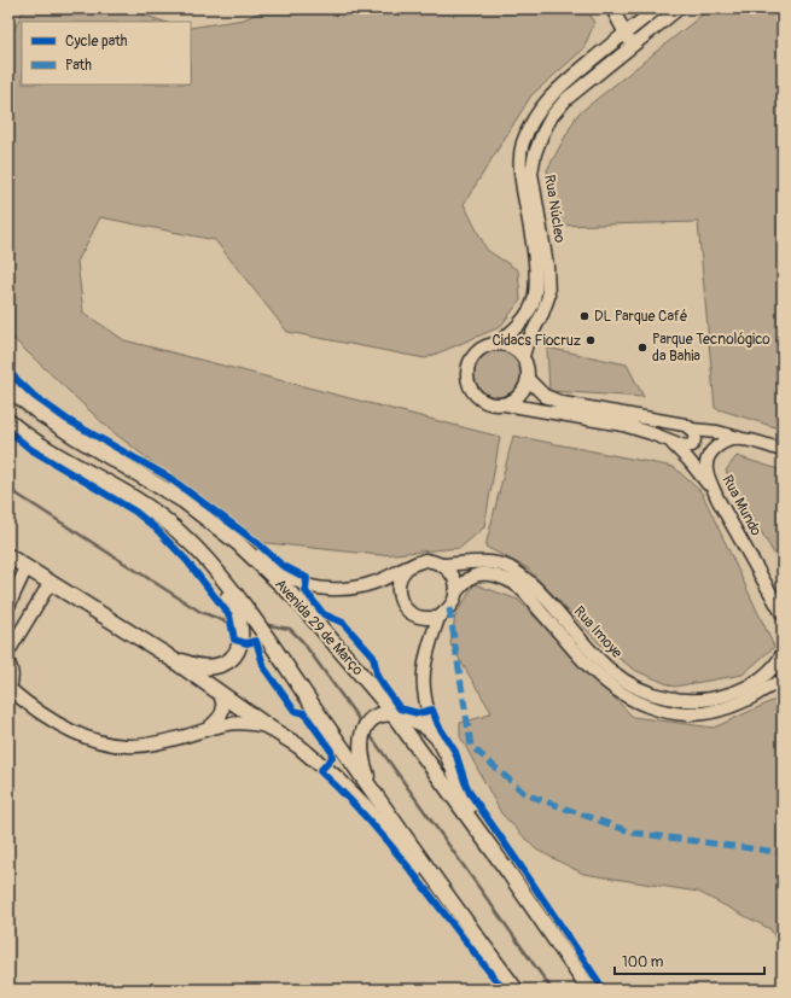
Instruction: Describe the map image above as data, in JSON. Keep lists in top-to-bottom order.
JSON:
{
  "streets": {
    "main road": ["Avenida 29 de Março"],
    "street": ["Rua Núcleo", "Rua Mundo", "Rua Imoye"]
  },
  "places": ["DL Parque Café", "Cidacs Fiocruz", "Parque Tecnológico da Bahia"],
  "legend": ["Cycle path", "Path"],
  "scale_bar": "100 m"
}
